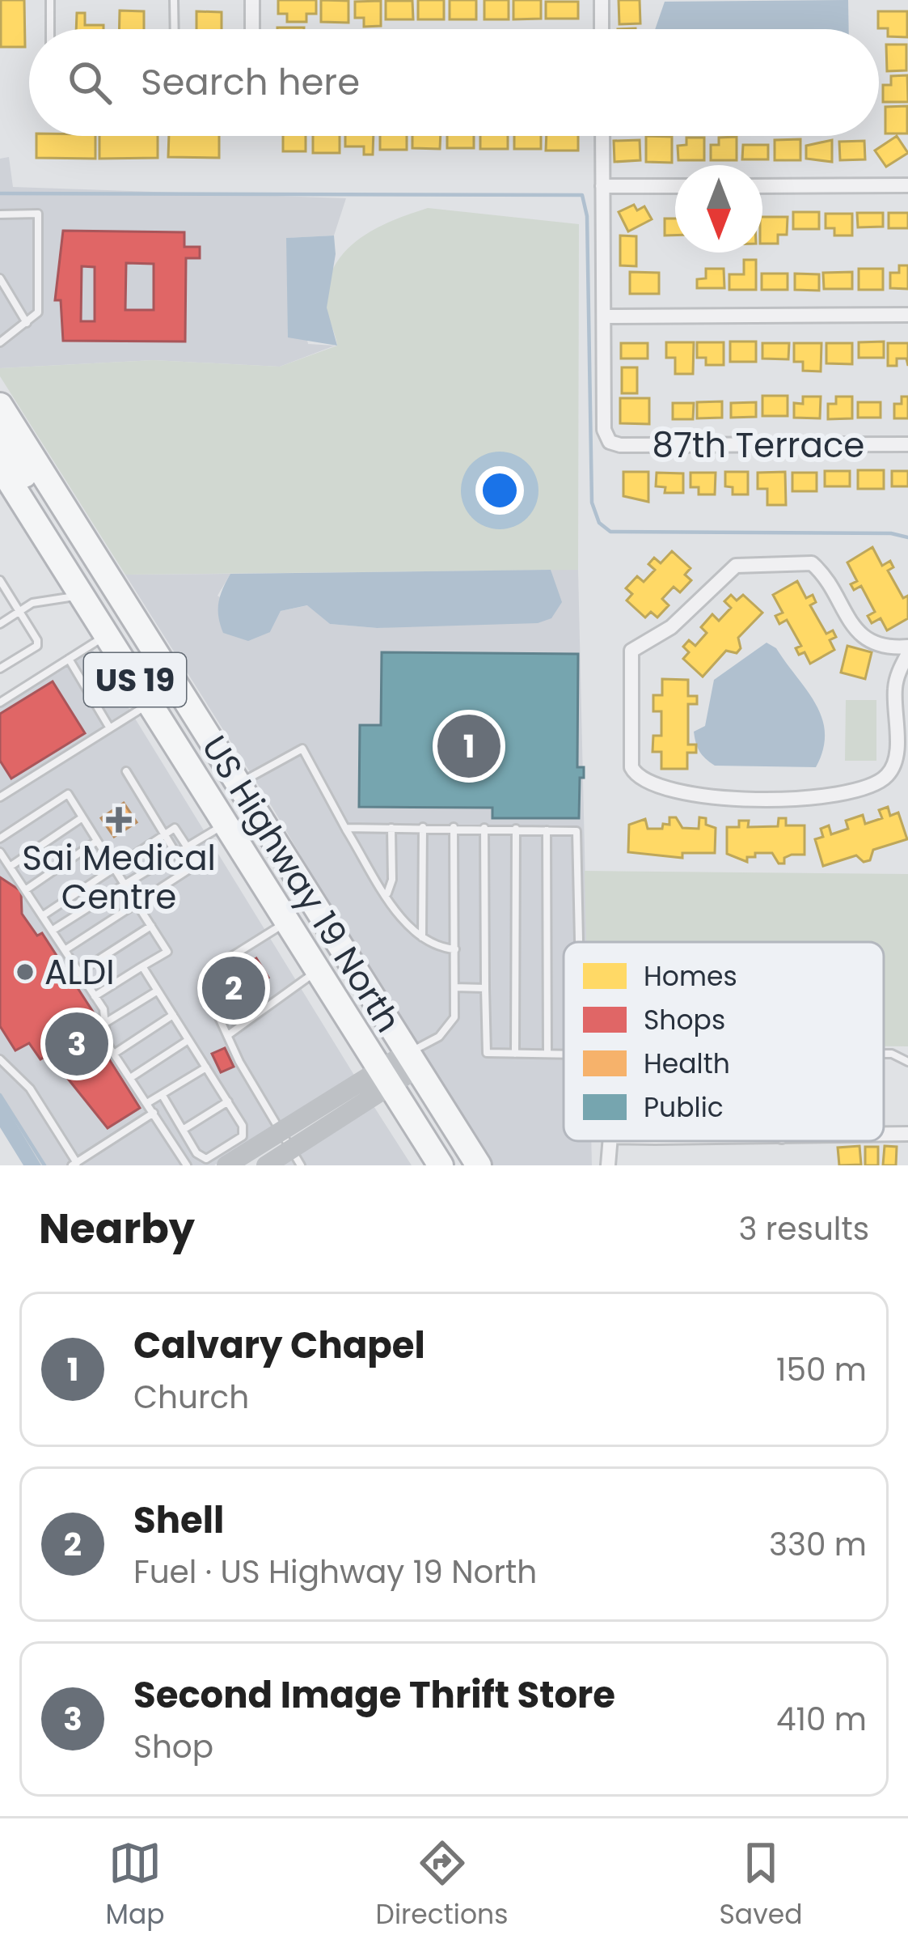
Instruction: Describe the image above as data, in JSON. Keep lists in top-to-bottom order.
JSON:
{
  "streets": {
    "highway": ["US 19", "US Highway 19 North"],
    "street": ["87th Terrace"]
  },
  "places": {
    "health": ["Sai Medical Centre"],
    "other": ["ALDI"]
  },
  "legend": [
    "Homes",
    "Shops",
    "Health",
    "Public"
  ],
  "north": "bottom",
  "page": {
    "search": "Search here",
    "pins": ["1", "2", "3"],
    "heading": ["Nearby", "3 results"],
    "list": [
      {
        "mark": "1",
        "name": "Calvary Chapel",
        "note": "Church",
        "value": "150 m"
      },
      {
        "mark": "2",
        "name": "Shell",
        "note": "Fuel · US Highway 19 North",
        "value": "330 m"
      },
      {
        "mark": "3",
        "name": "Second Image Thrift Store",
        "note": "Shop",
        "value": "410 m"
      }
    ],
    "nav": ["Map", "Directions", "Saved"]
  }
}
